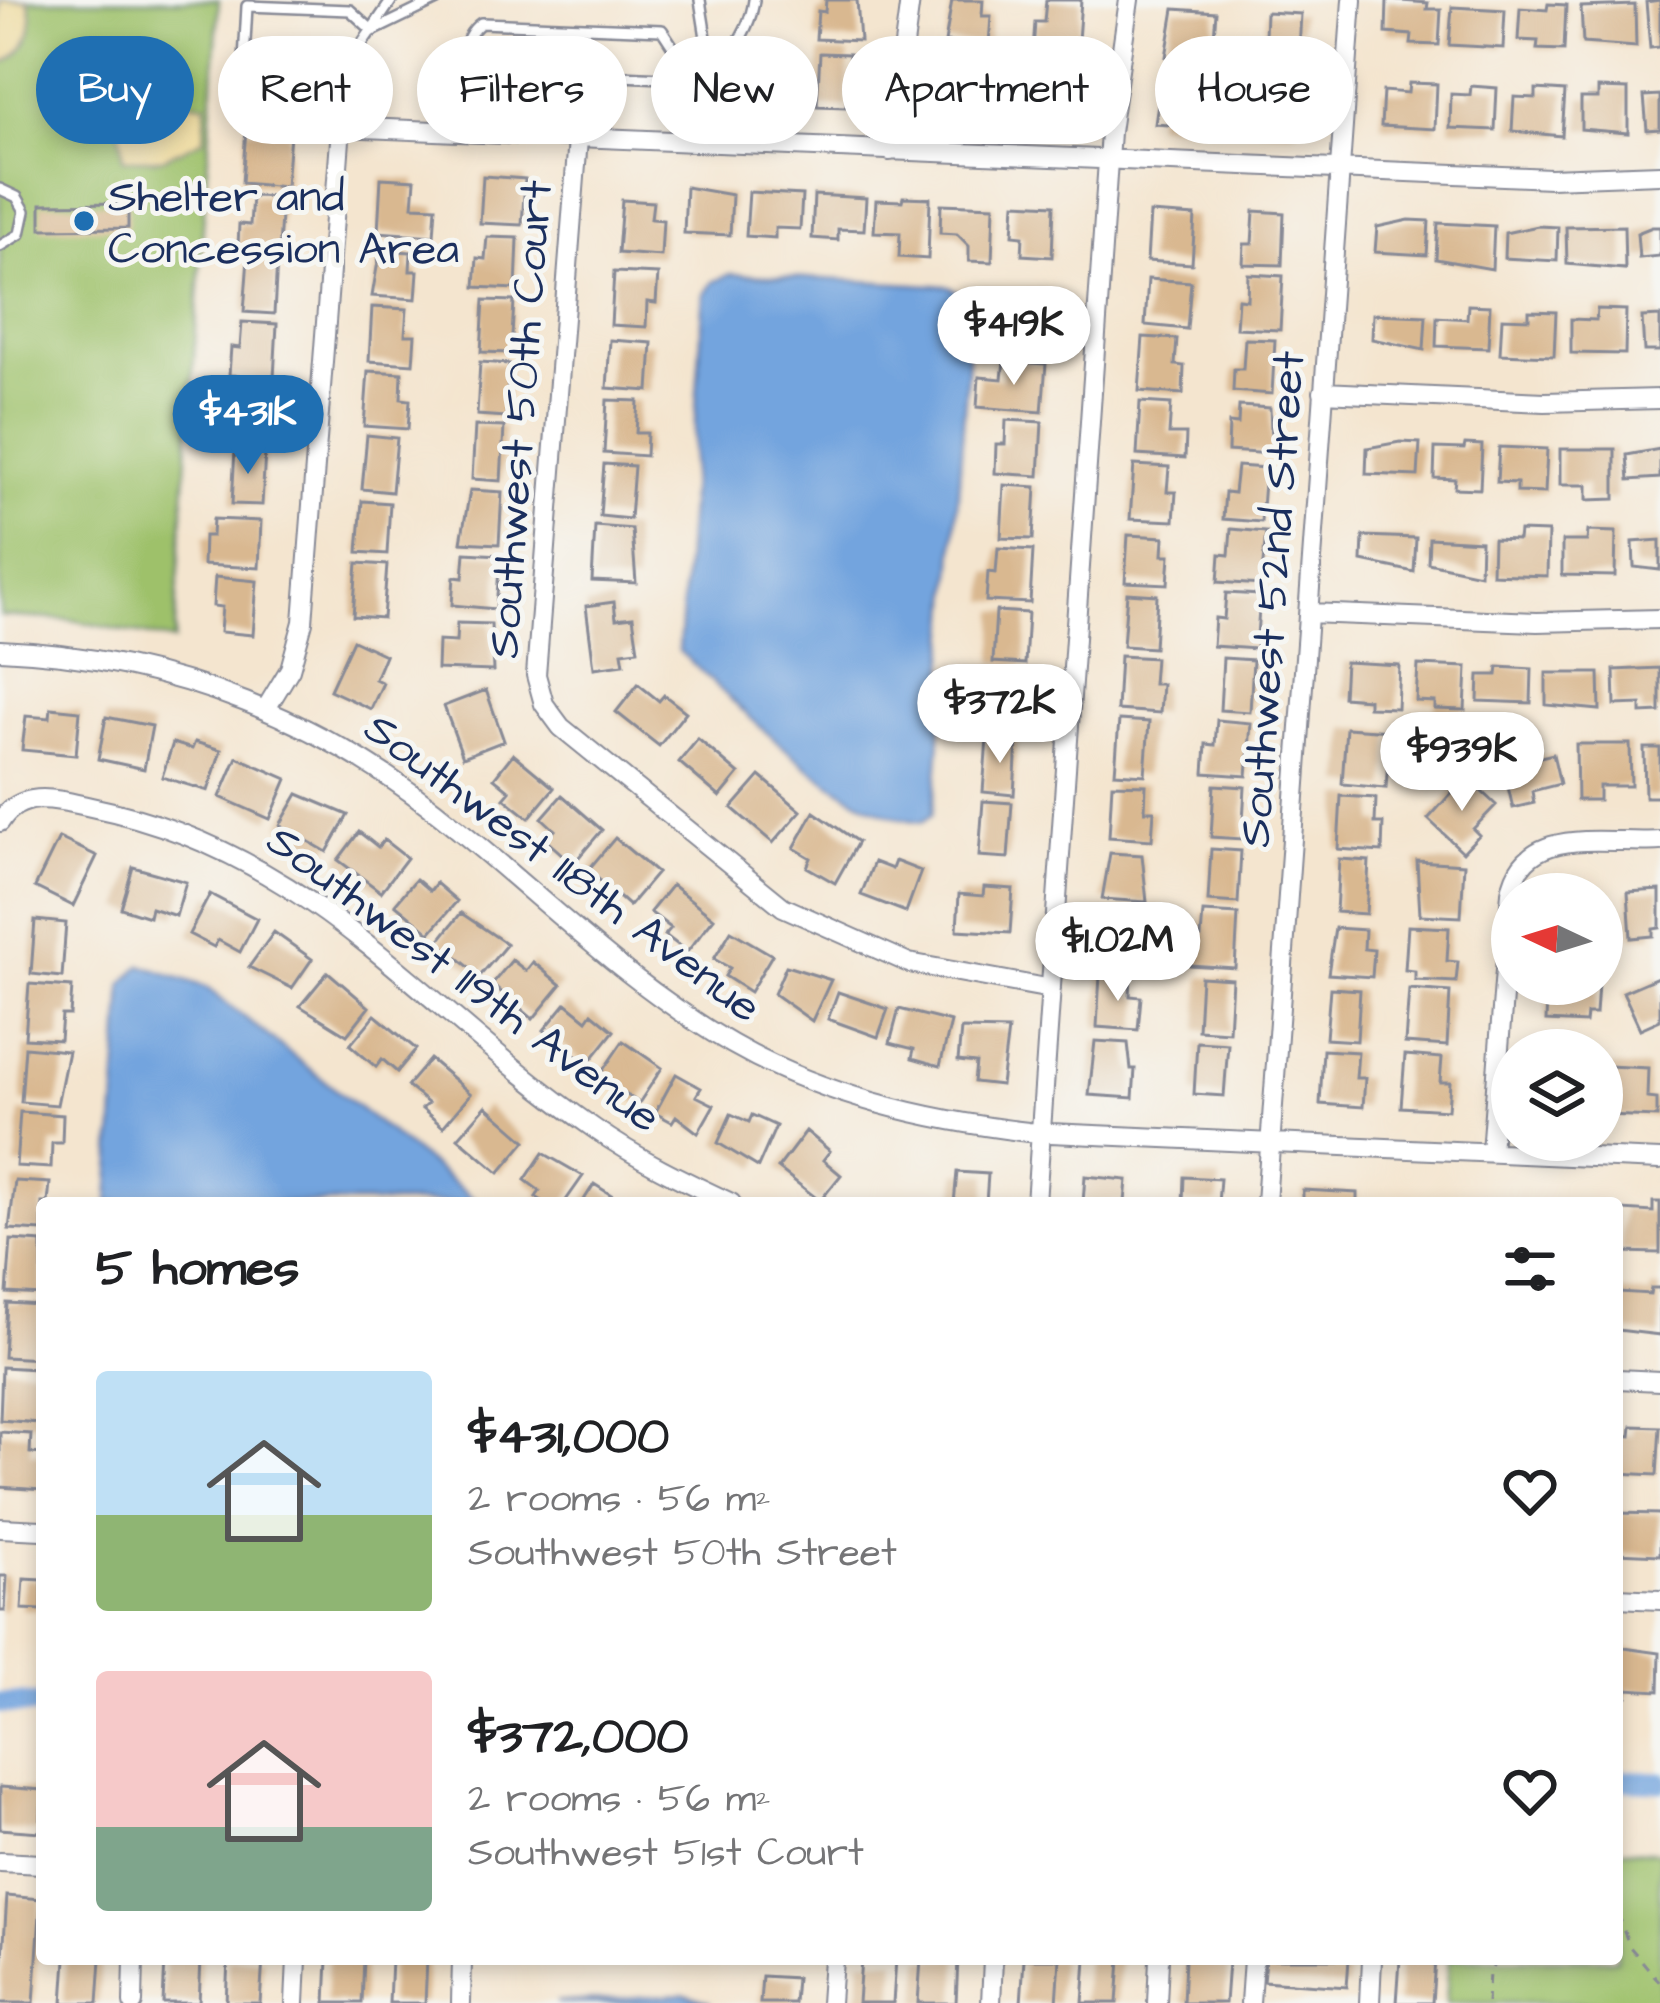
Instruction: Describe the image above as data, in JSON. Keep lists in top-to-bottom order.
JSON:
{
  "streets": {
    "street": [
      "Southwest 50th Court",
      "Southwest 52nd Street",
      "Southwest 118th Avenue",
      "Southwest 119th Avenue"
    ]
  },
  "crossings": [
    ["Southwest 52nd Street", "Southwest 118th Avenue"]
  ],
  "places": ["Shelter and Concession Area"],
  "north": "left",
  "page": {
    "chip": [
      "Buy",
      "Rent",
      "Filters",
      "New",
      "Apartment",
      "House"
    ],
    "price": [
      "$419K",
      "$431K",
      "$372K",
      "$939K",
      "$1.02M"
    ],
    "heading": "5 homes",
    "list": [
      {
        "name": "$431,000",
        "note": "2 rooms · 56 m² · Southwest 50th Street"
      },
      {
        "name": "$372,000",
        "note": "2 rooms · 56 m² · Southwest 51st Court"
      }
    ]
  }
}
